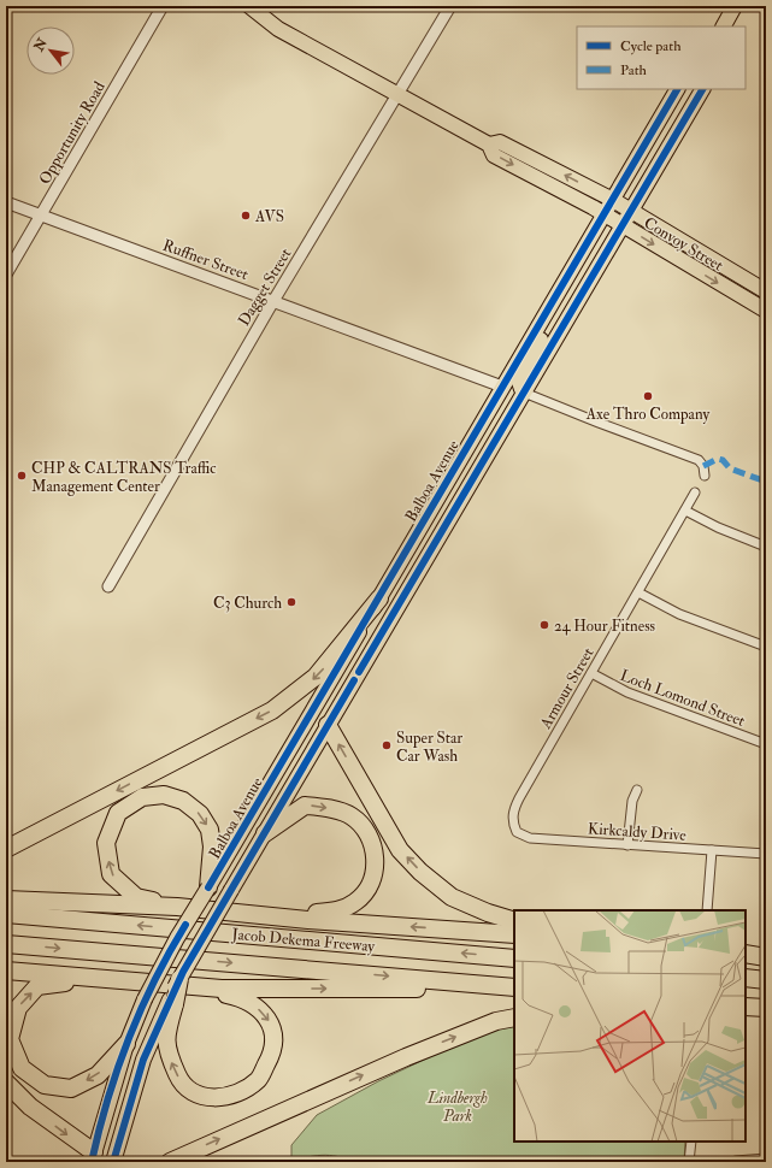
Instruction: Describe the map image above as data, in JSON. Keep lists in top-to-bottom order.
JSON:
{
  "streets": {
    "highway": ["Jacob Dekema Freeway"],
    "main road": ["Convoy Street", "Balboa Avenue"],
    "street": [
      "Opportunity Road",
      "Ruffner Street",
      "Dagget Street",
      "Armour Street",
      "Loch Lomond Street",
      "Kirkcaldy Drive"
    ]
  },
  "crossings": [
    ["Opportunity Road", "Ruffner Street"],
    ["Convoy Street", "Dagget Street"],
    ["Convoy Street", "Balboa Avenue"],
    ["Ruffner Street", "Dagget Street"],
    ["Ruffner Street", "Balboa Avenue"],
    ["Armour Street", "Loch Lomond Street"],
    ["Armour Street", "Kirkcaldy Drive"]
  ],
  "parks": ["Lindbergh Park"],
  "places": [
    "AVS",
    "Axe Thro Company",
    "CHP & CALTRANS Traffic Management Center",
    "C3 Church",
    "24 Hour Fitness",
    "Super Star Car Wash"
  ],
  "legend": ["Cycle path", "Path"],
  "north": "top left"
}
